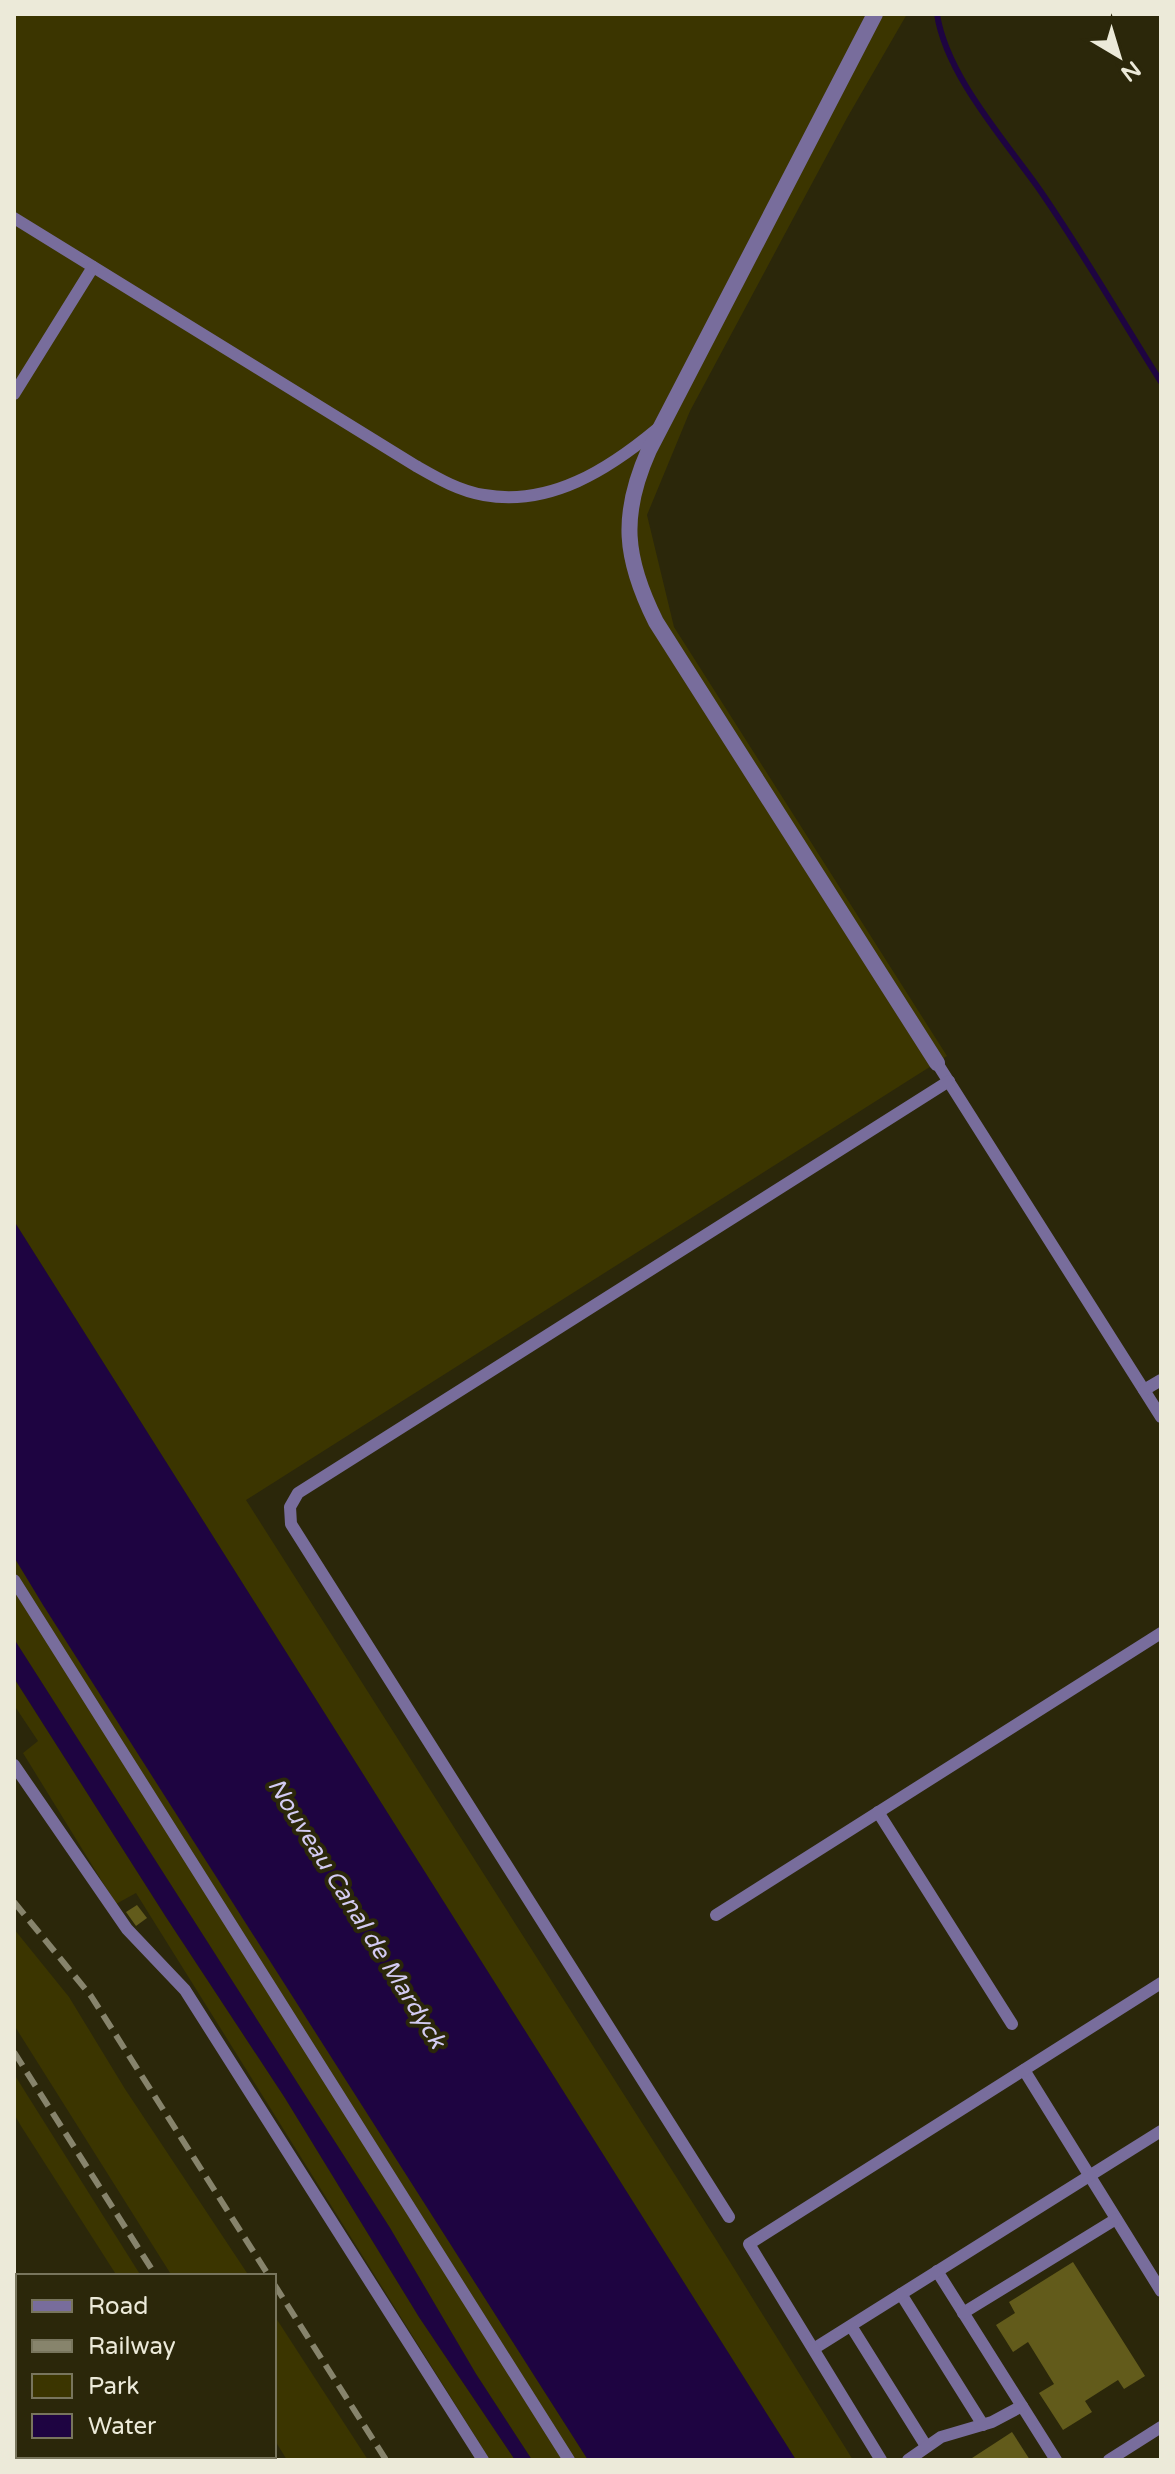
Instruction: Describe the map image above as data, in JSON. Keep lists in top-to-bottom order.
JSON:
{
  "water": ["Nouveau Canal de Mardyck"],
  "legend": [
    "Road",
    "Railway",
    "Park",
    "Water"
  ],
  "north": "bottom right"
}
